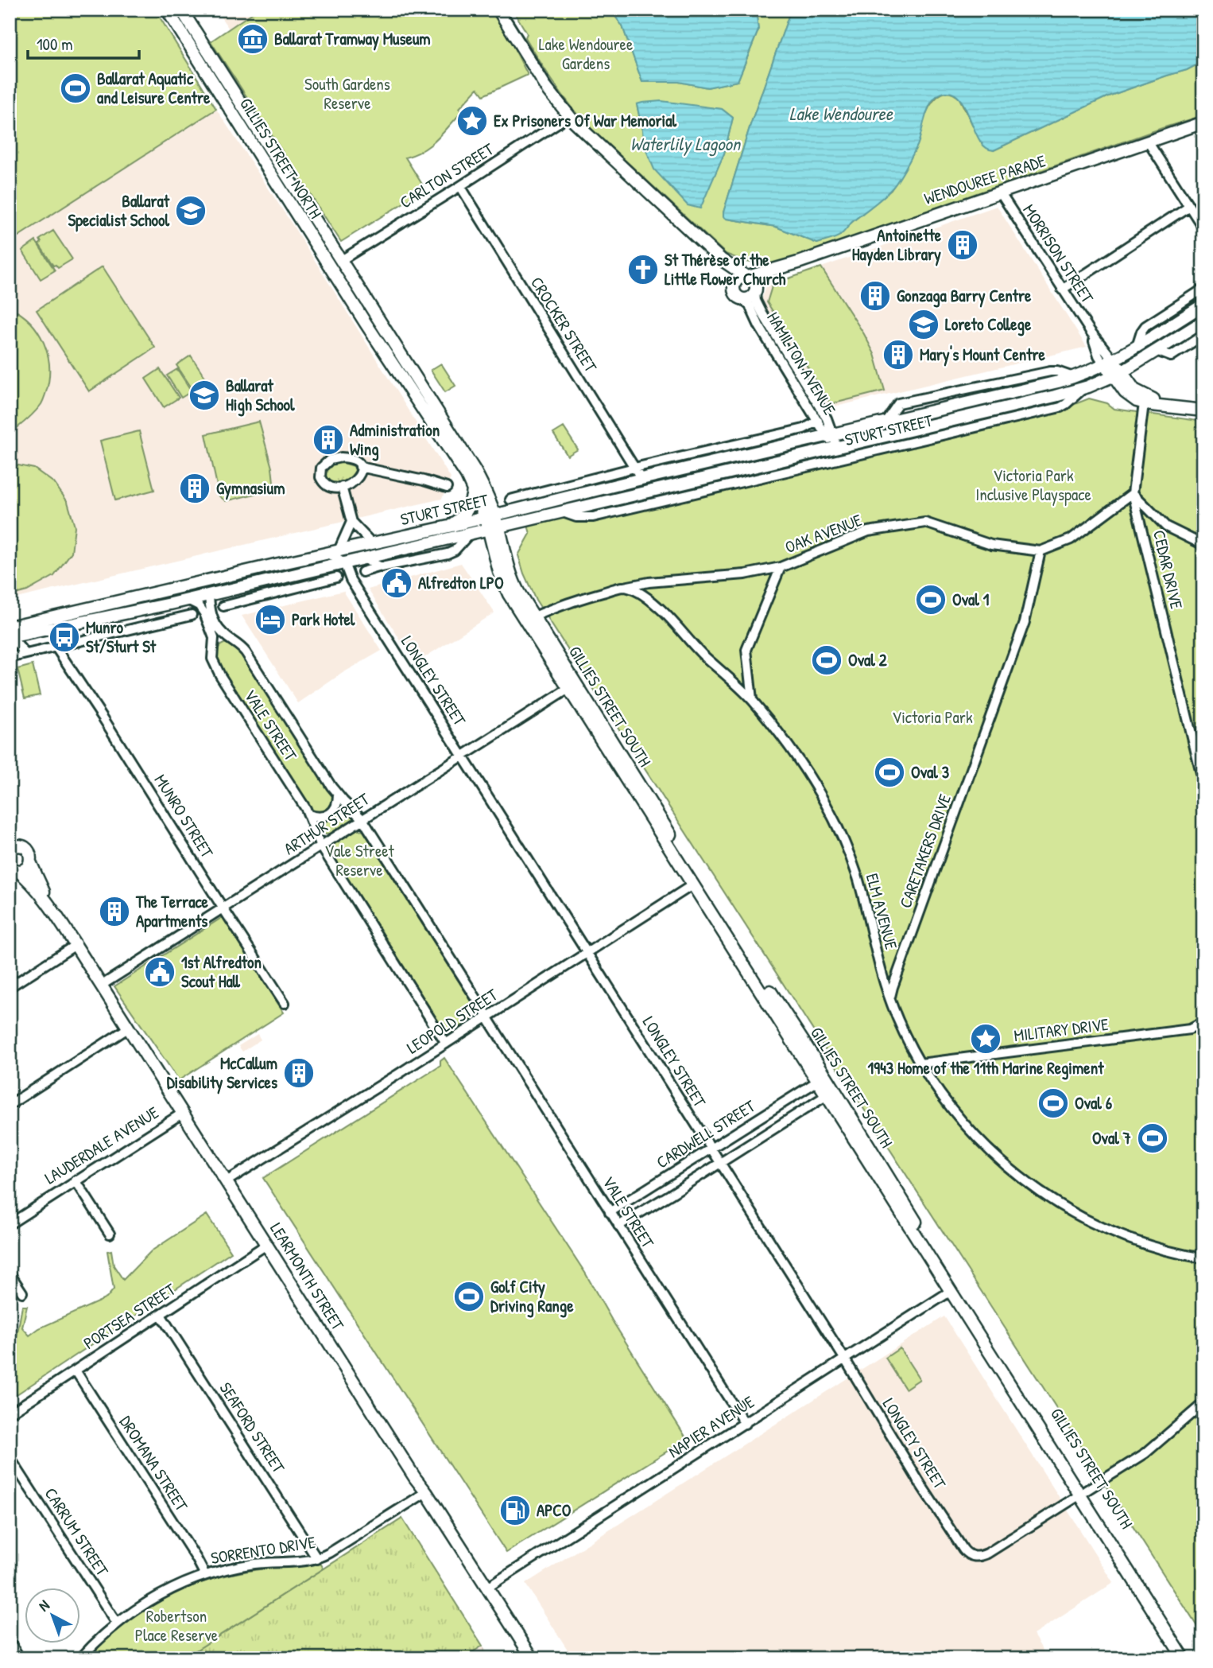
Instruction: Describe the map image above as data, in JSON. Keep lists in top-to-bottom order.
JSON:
{
  "streets": {
    "main road": [
      "GILLIES STREET NORTH",
      "WENDOUREE PARADE",
      "STURT STREET",
      "GILLIES STREET SOUTH",
      "LEARMONTH STREET"
    ],
    "street": [
      "CARLTON STREET",
      "MORRISON STREET",
      "CROCKER STREET",
      "HAMILTON AVENUE",
      "OAK AVENUE",
      "CEDAR DRIVE",
      "LONGLEY STREET",
      "VALE STREET",
      "MUNRO STREET",
      "ARTHUR STREET",
      "CARETAKERS DRIVE",
      "ELM AVENUE",
      "LEOPOLD STREET",
      "MILITARY DRIVE",
      "CARDWELL STREET",
      "LAUDERDALE AVENUE",
      "PORTSEA STREET",
      "NAPIER AVENUE",
      "SEAFORD STREET",
      "DROMANA STREET",
      "CARRUM STREET",
      "SORRENTO DRIVE"
    ]
  },
  "crossings": [
    ["GILLIES STREET NORTH", "CARLTON STREET"],
    ["GILLIES STREET NORTH", "STURT STREET"],
    ["GILLIES STREET NORTH", "GILLIES STREET SOUTH"],
    ["CARLTON STREET", "CROCKER STREET"],
    ["WENDOUREE PARADE", "MORRISON STREET"],
    ["WENDOUREE PARADE", "HAMILTON AVENUE"],
    ["MORRISON STREET", "STURT STREET"],
    ["CROCKER STREET", "STURT STREET"],
    ["HAMILTON AVENUE", "STURT STREET"],
    ["STURT STREET", "LONGLEY STREET"],
    ["STURT STREET", "GILLIES STREET SOUTH"],
    ["STURT STREET", "VALE STREET"],
    ["OAK AVENUE", "CEDAR DRIVE"],
    ["OAK AVENUE", "CARETAKERS DRIVE"],
    ["OAK AVENUE", "ELM AVENUE"],
    ["LONGLEY STREET", "GILLIES STREET SOUTH"],
    ["LONGLEY STREET", "ARTHUR STREET"],
    ["LONGLEY STREET", "LEOPOLD STREET"],
    ["LONGLEY STREET", "CARDWELL STREET"],
    ["LONGLEY STREET", "NAPIER AVENUE"],
    ["GILLIES STREET SOUTH", "ARTHUR STREET"],
    ["GILLIES STREET SOUTH", "LEOPOLD STREET"],
    ["GILLIES STREET SOUTH", "CARDWELL STREET"],
    ["GILLIES STREET SOUTH", "NAPIER AVENUE"],
    ["VALE STREET", "ARTHUR STREET"],
    ["VALE STREET", "LEOPOLD STREET"],
    ["VALE STREET", "CARDWELL STREET"],
    ["VALE STREET", "NAPIER AVENUE"],
    ["MUNRO STREET", "ARTHUR STREET"],
    ["ARTHUR STREET", "LEARMONTH STREET"],
    ["CARETAKERS DRIVE", "ELM AVENUE"],
    ["ELM AVENUE", "MILITARY DRIVE"],
    ["LEOPOLD STREET", "LEARMONTH STREET"],
    ["LAUDERDALE AVENUE", "LEARMONTH STREET"],
    ["LEARMONTH STREET", "PORTSEA STREET"],
    ["LEARMONTH STREET", "NAPIER AVENUE"],
    ["LEARMONTH STREET", "SORRENTO DRIVE"],
    ["PORTSEA STREET", "SEAFORD STREET"],
    ["PORTSEA STREET", "DROMANA STREET"],
    ["SEAFORD STREET", "SORRENTO DRIVE"],
    ["DROMANA STREET", "SORRENTO DRIVE"],
    ["CARRUM STREET", "SORRENTO DRIVE"]
  ],
  "water": ["Lake Wendouree", "Waterlily Lagoon"],
  "parks": [
    "Lake Wendouree Gardens",
    "South Gardens Reserve",
    "Victoria Park Inclusive Playspace",
    "Victoria Park",
    "Vale Street Reserve",
    "Robertson Place Reserve"
  ],
  "places": {
    "museum": ["Ballarat Tramway Museum"],
    "sports": [
      "Ballarat Aquatic and Leisure Centre",
      "Oval 1",
      "Oval 2",
      "Oval 3",
      "Oval 6",
      "Oval 7",
      "Golf City Driving Range"
    ],
    "place": ["Ex Prisoners Of War Memorial", "1943 Home of the 11th Marine Regiment"],
    "school or university": ["Ballarat Specialist School", "Loreto College", "Ballarat High School"],
    "building": [
      "Antoinette Hayden Library",
      "Gonzaga Barry Centre",
      "Mary's Mount Centre",
      "Administration Wing",
      "Gymnasium",
      "The Terrace Apartments",
      "McCallum Disability Services"
    ],
    "church": ["St Thérèse of the Little Flower Church"],
    "public building": ["Alfredton LPO", "1st Alfredton Scout Hall"],
    "hotel": ["Park Hotel"],
    "bus stop": ["Munro St/Sturt St"],
    "fuel station": ["APCO"]
  },
  "scale_bar": "100 m",
  "north": "top left"
}
